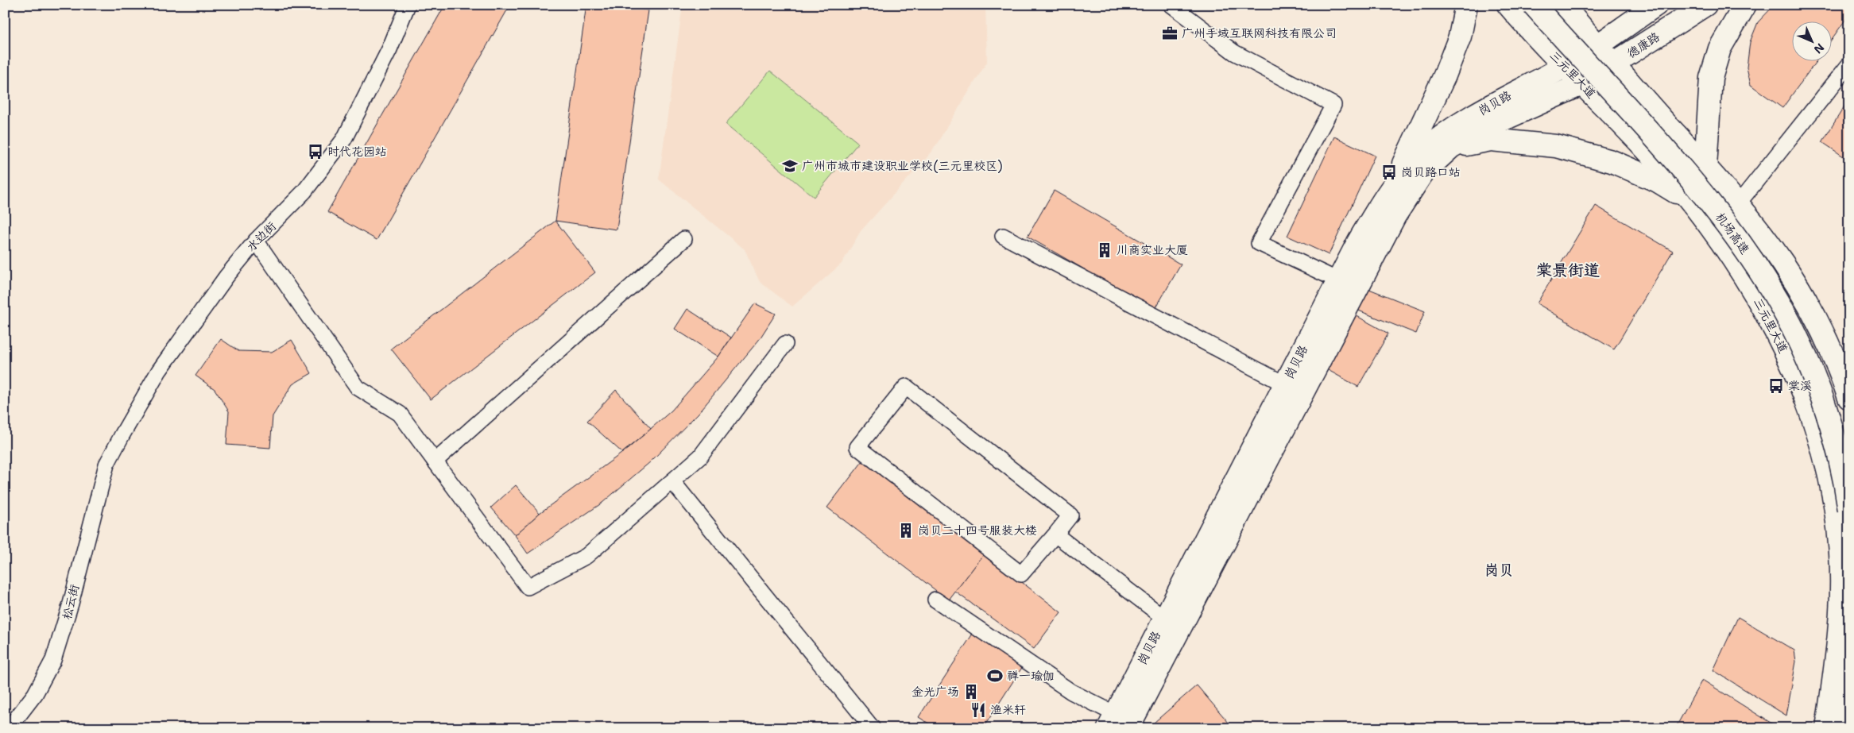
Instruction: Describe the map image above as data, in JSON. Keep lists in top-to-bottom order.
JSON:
{
  "streets": {
    "main road": [
      "德康路",
      "三元里大道",
      "岗贝路",
      "机场高速"
    ],
    "street": ["水边街", "松云街"]
  },
  "crossings": [
    ["德康路", "三元里大道"],
    ["德康路", "岗贝路"],
    ["三元里大道", "岗贝路"],
    ["水边街", "松云街"]
  ],
  "districts": ["棠景街道", "岗贝"],
  "places": {
    "office": ["广州手域互联网科技有限公司"],
    "bus stop": ["时代花园站", "岗贝路口站", "棠溪"],
    "school or university": ["广州市城市建设职业学校(三元里校区)"],
    "building": ["川商实业大厦", "岗贝二十四号服装大楼", "金光广场"],
    "sports": ["禅一瑜伽"],
    "restaurant": ["渔米轩"]
  },
  "north": "bottom right"
}
